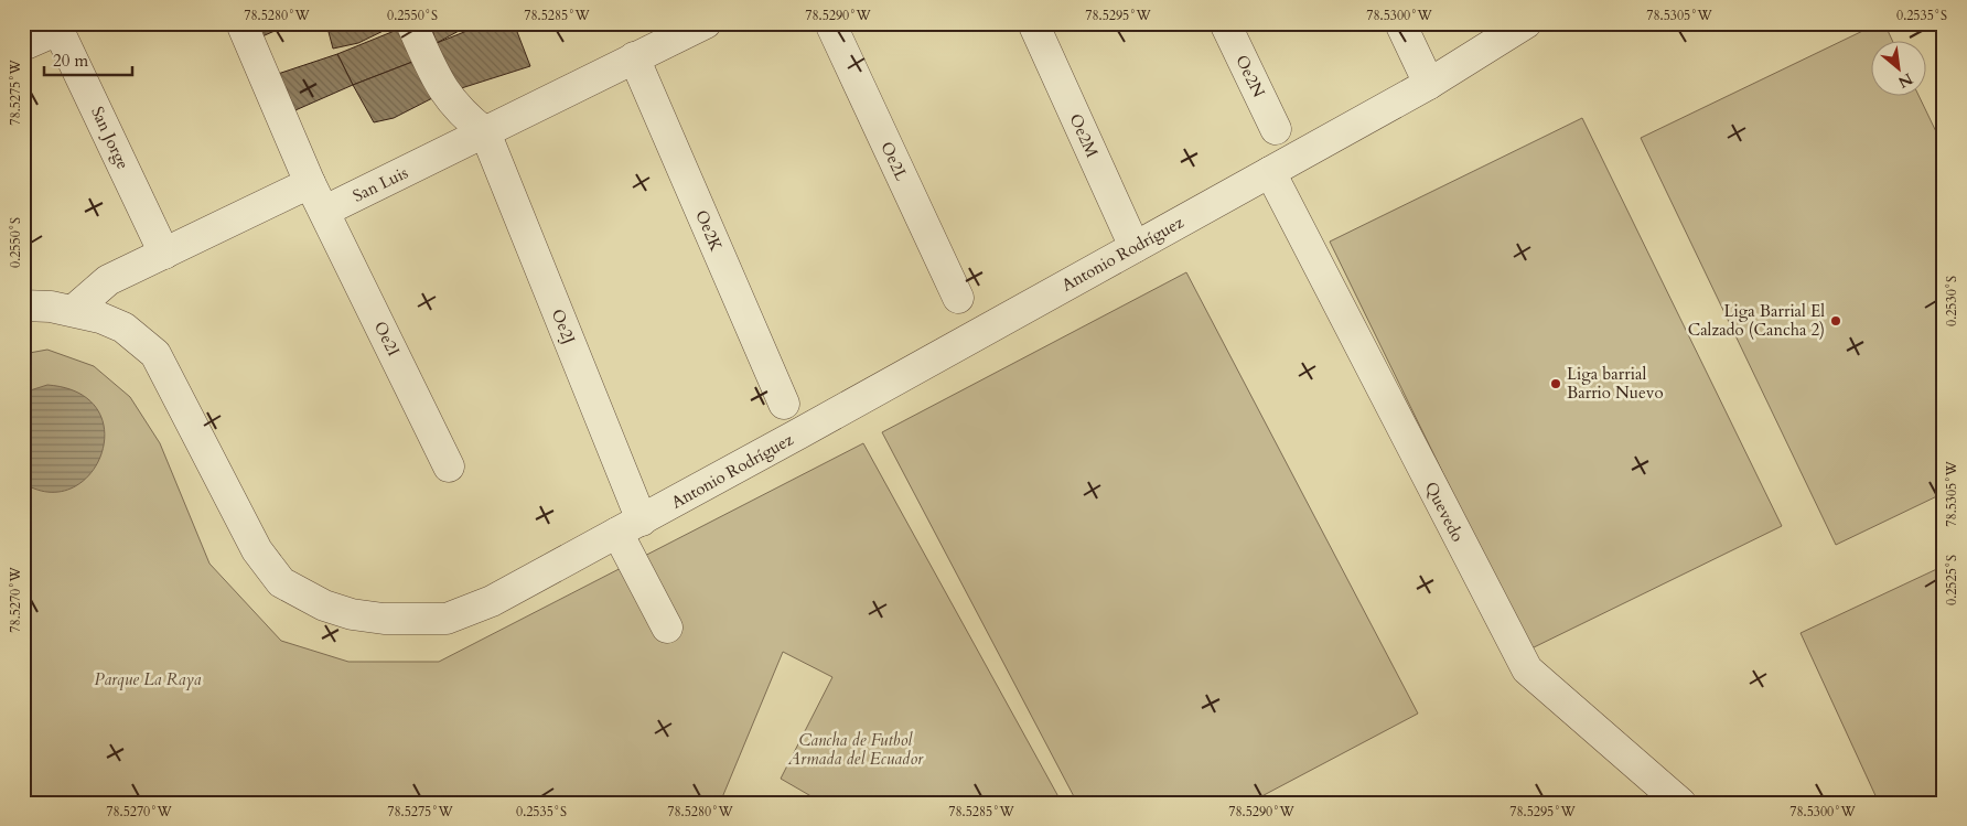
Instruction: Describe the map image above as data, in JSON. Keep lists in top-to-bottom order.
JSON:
{
  "streets": {
    "street": [
      "Oe2N",
      "Oe2M",
      "San Jorge",
      "Oe2L",
      "San Luis",
      "Oe2K",
      "Antonio Rodríguez",
      "Oe2J",
      "Oe2I",
      "Quevedo"
    ]
  },
  "crossings": [
    ["Oe2M", "Antonio Rodríguez"],
    ["San Luis", "Oe2K"],
    ["San Luis", "Oe2J"],
    ["San Luis", "Oe2I"],
    ["Antonio Rodríguez", "Oe2J"],
    ["Antonio Rodríguez", "Quevedo"]
  ],
  "parks": ["Parque La Raya", "Cancha de Futbol Armada del Ecuador"],
  "places": ["Liga Barrial El Calzado (Cancha 2)", "Liga barrial Barrio Nuevo"],
  "scale_bar": "20 m",
  "north": "bottom right",
  "coordinates": [
    "78.5280°W",
    "0.2550°S",
    "78.5285°W",
    "78.5290°W",
    "78.5295°W",
    "78.5300°W",
    "78.5305°W",
    "0.2535°S",
    "78.5275°W",
    "0.2530°S",
    "0.2525°S",
    "78.5270°W"
  ]
}
